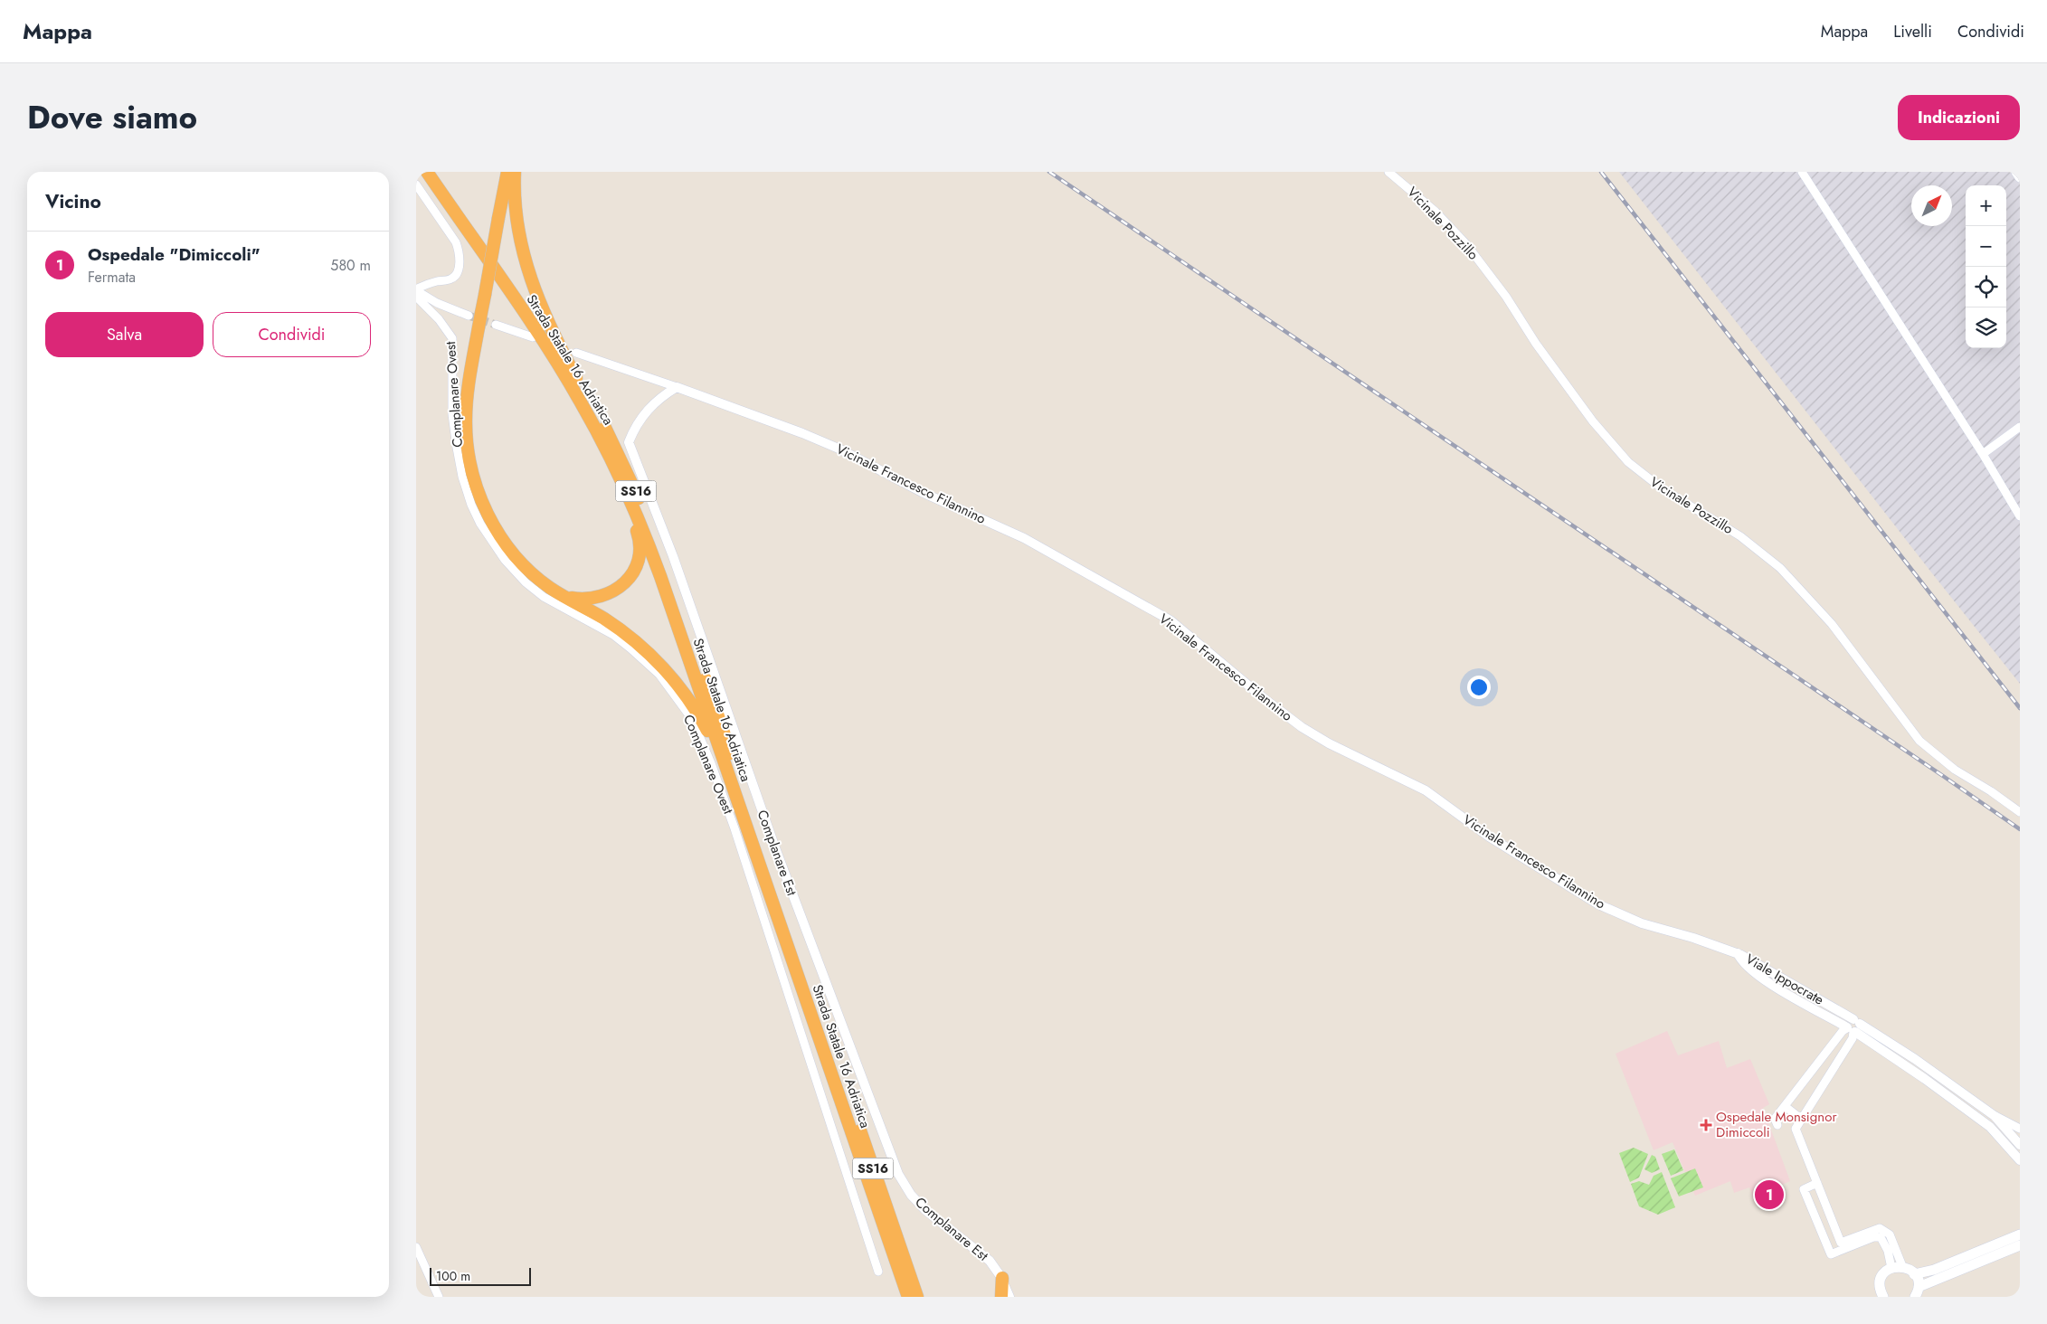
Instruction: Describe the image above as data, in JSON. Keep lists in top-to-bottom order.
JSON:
{
  "streets": {
    "highway": ["Strada Statale 16 Adriatica", "SS16"],
    "street": [
      "Vicinale Pozzillo",
      "Complanare Ovest",
      "Vicinale Francesco Filannino",
      "Complanare Est",
      "Viale Ippocrate"
    ]
  },
  "crossings": [
    ["Strada Statale 16 Adriatica", "SS16"],
    ["Vicinale Francesco Filannino", "Complanare Est"],
    ["Vicinale Francesco Filannino", "Viale Ippocrate"]
  ],
  "places": {
    "health": ["Ospedale Monsignor Dimiccoli"]
  },
  "scale_bar": "100 m",
  "north": "top right",
  "page": {
    "header": "Mappa",
    "nav": ["Mappa", "Livelli", "Condividi"],
    "title": "Dove siamo",
    "buttons": [
      "Indicazioni",
      ["Salva", "Condividi"]
    ],
    "heading": "Vicino",
    "map_buttons": ["+", "−"],
    "list": [
      {
        "mark": "1",
        "name": "Ospedale \"Dimiccoli\"",
        "note": "Fermata",
        "value": "580 m"
      }
    ],
    "pins": "1",
    "scale": "100 m"
  }
}
